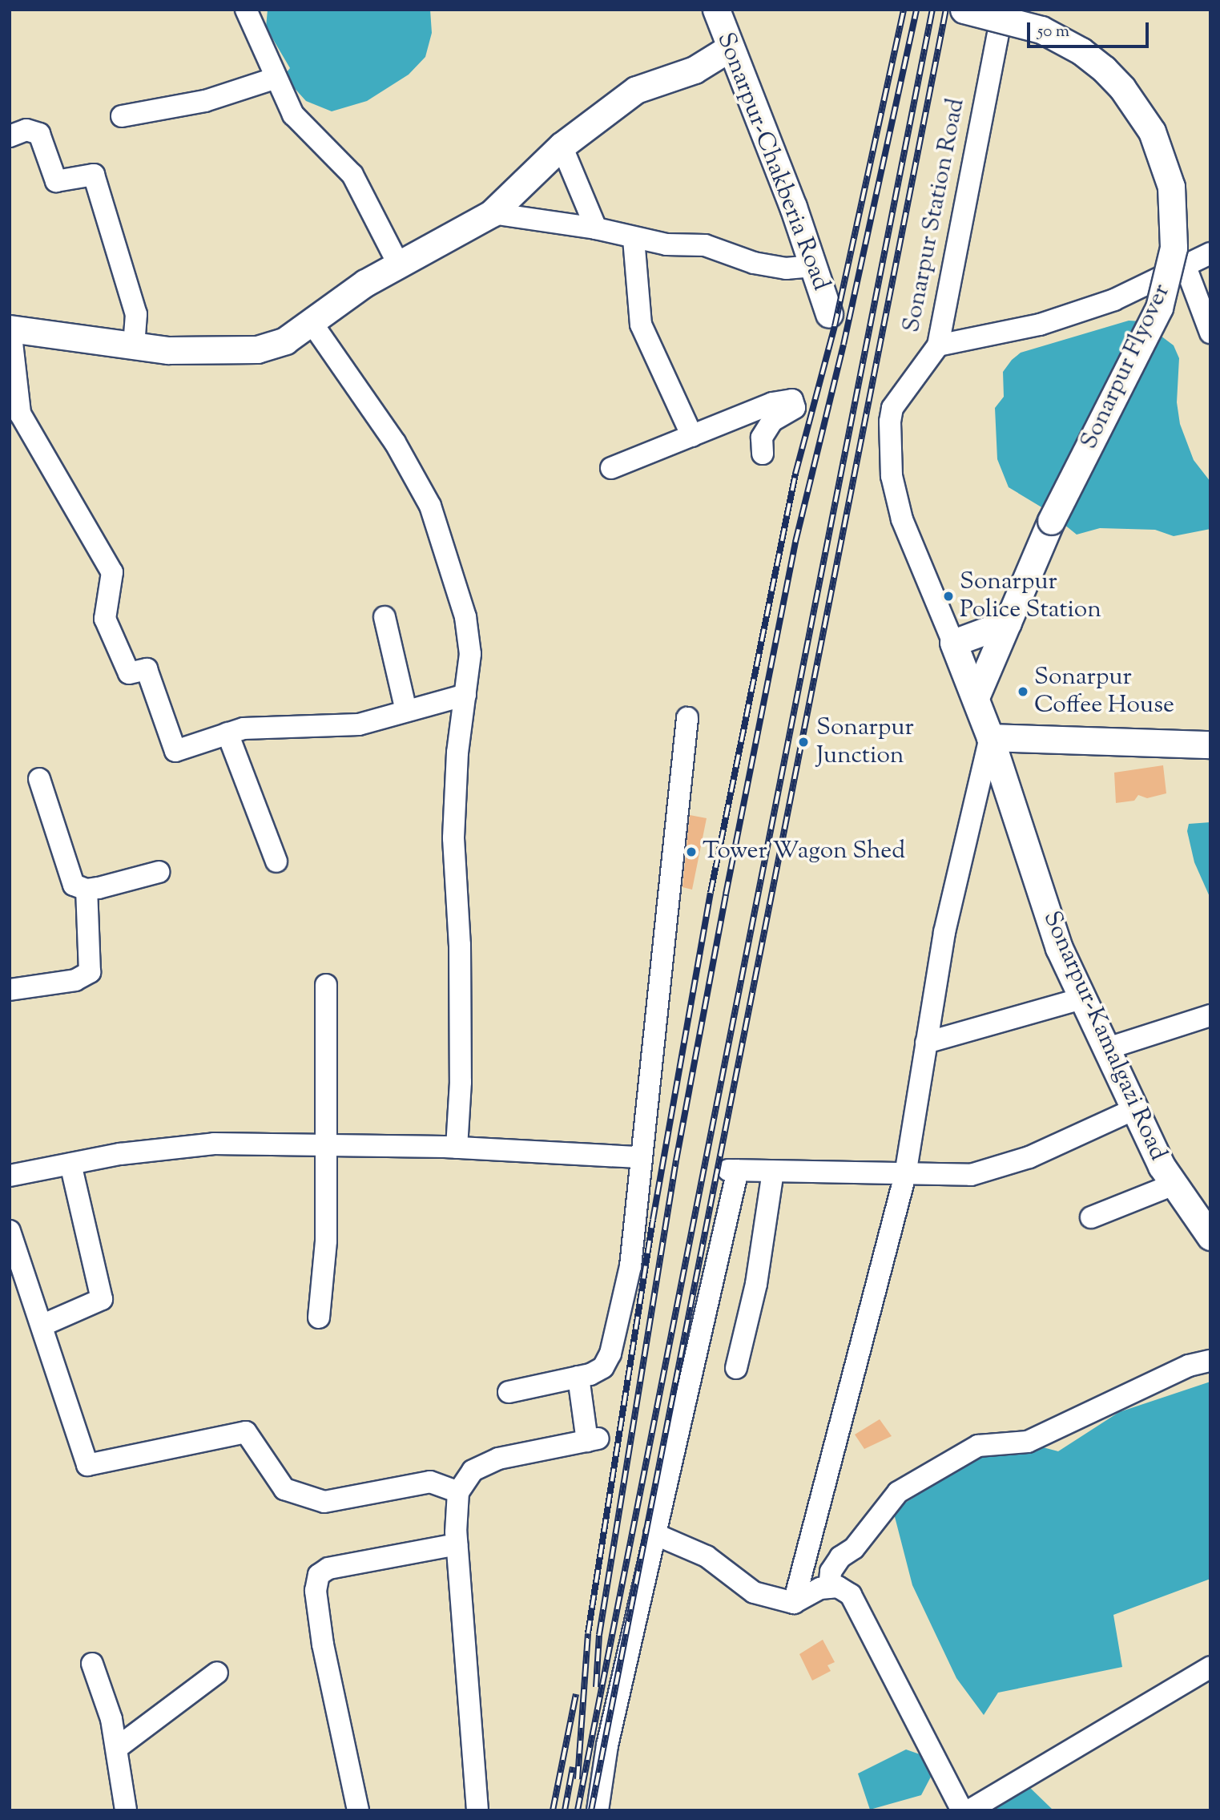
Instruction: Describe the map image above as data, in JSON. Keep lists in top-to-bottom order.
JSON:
{
  "streets": {
    "main road": ["Sonarpur-Chakberia Road", "Sonarpur Flyover", "Sonarpur-Kamalgazi Road"],
    "street": ["Sonarpur Station Road"]
  },
  "crossings": [
    ["Sonarpur Flyover", "Sonarpur-Kamalgazi Road"]
  ],
  "places": [
    "Sonarpur Police Station",
    "Sonarpur Coffee House",
    "Sonarpur Junction",
    "Tower Wagon Shed"
  ],
  "scale_bar": "50 m"
}
